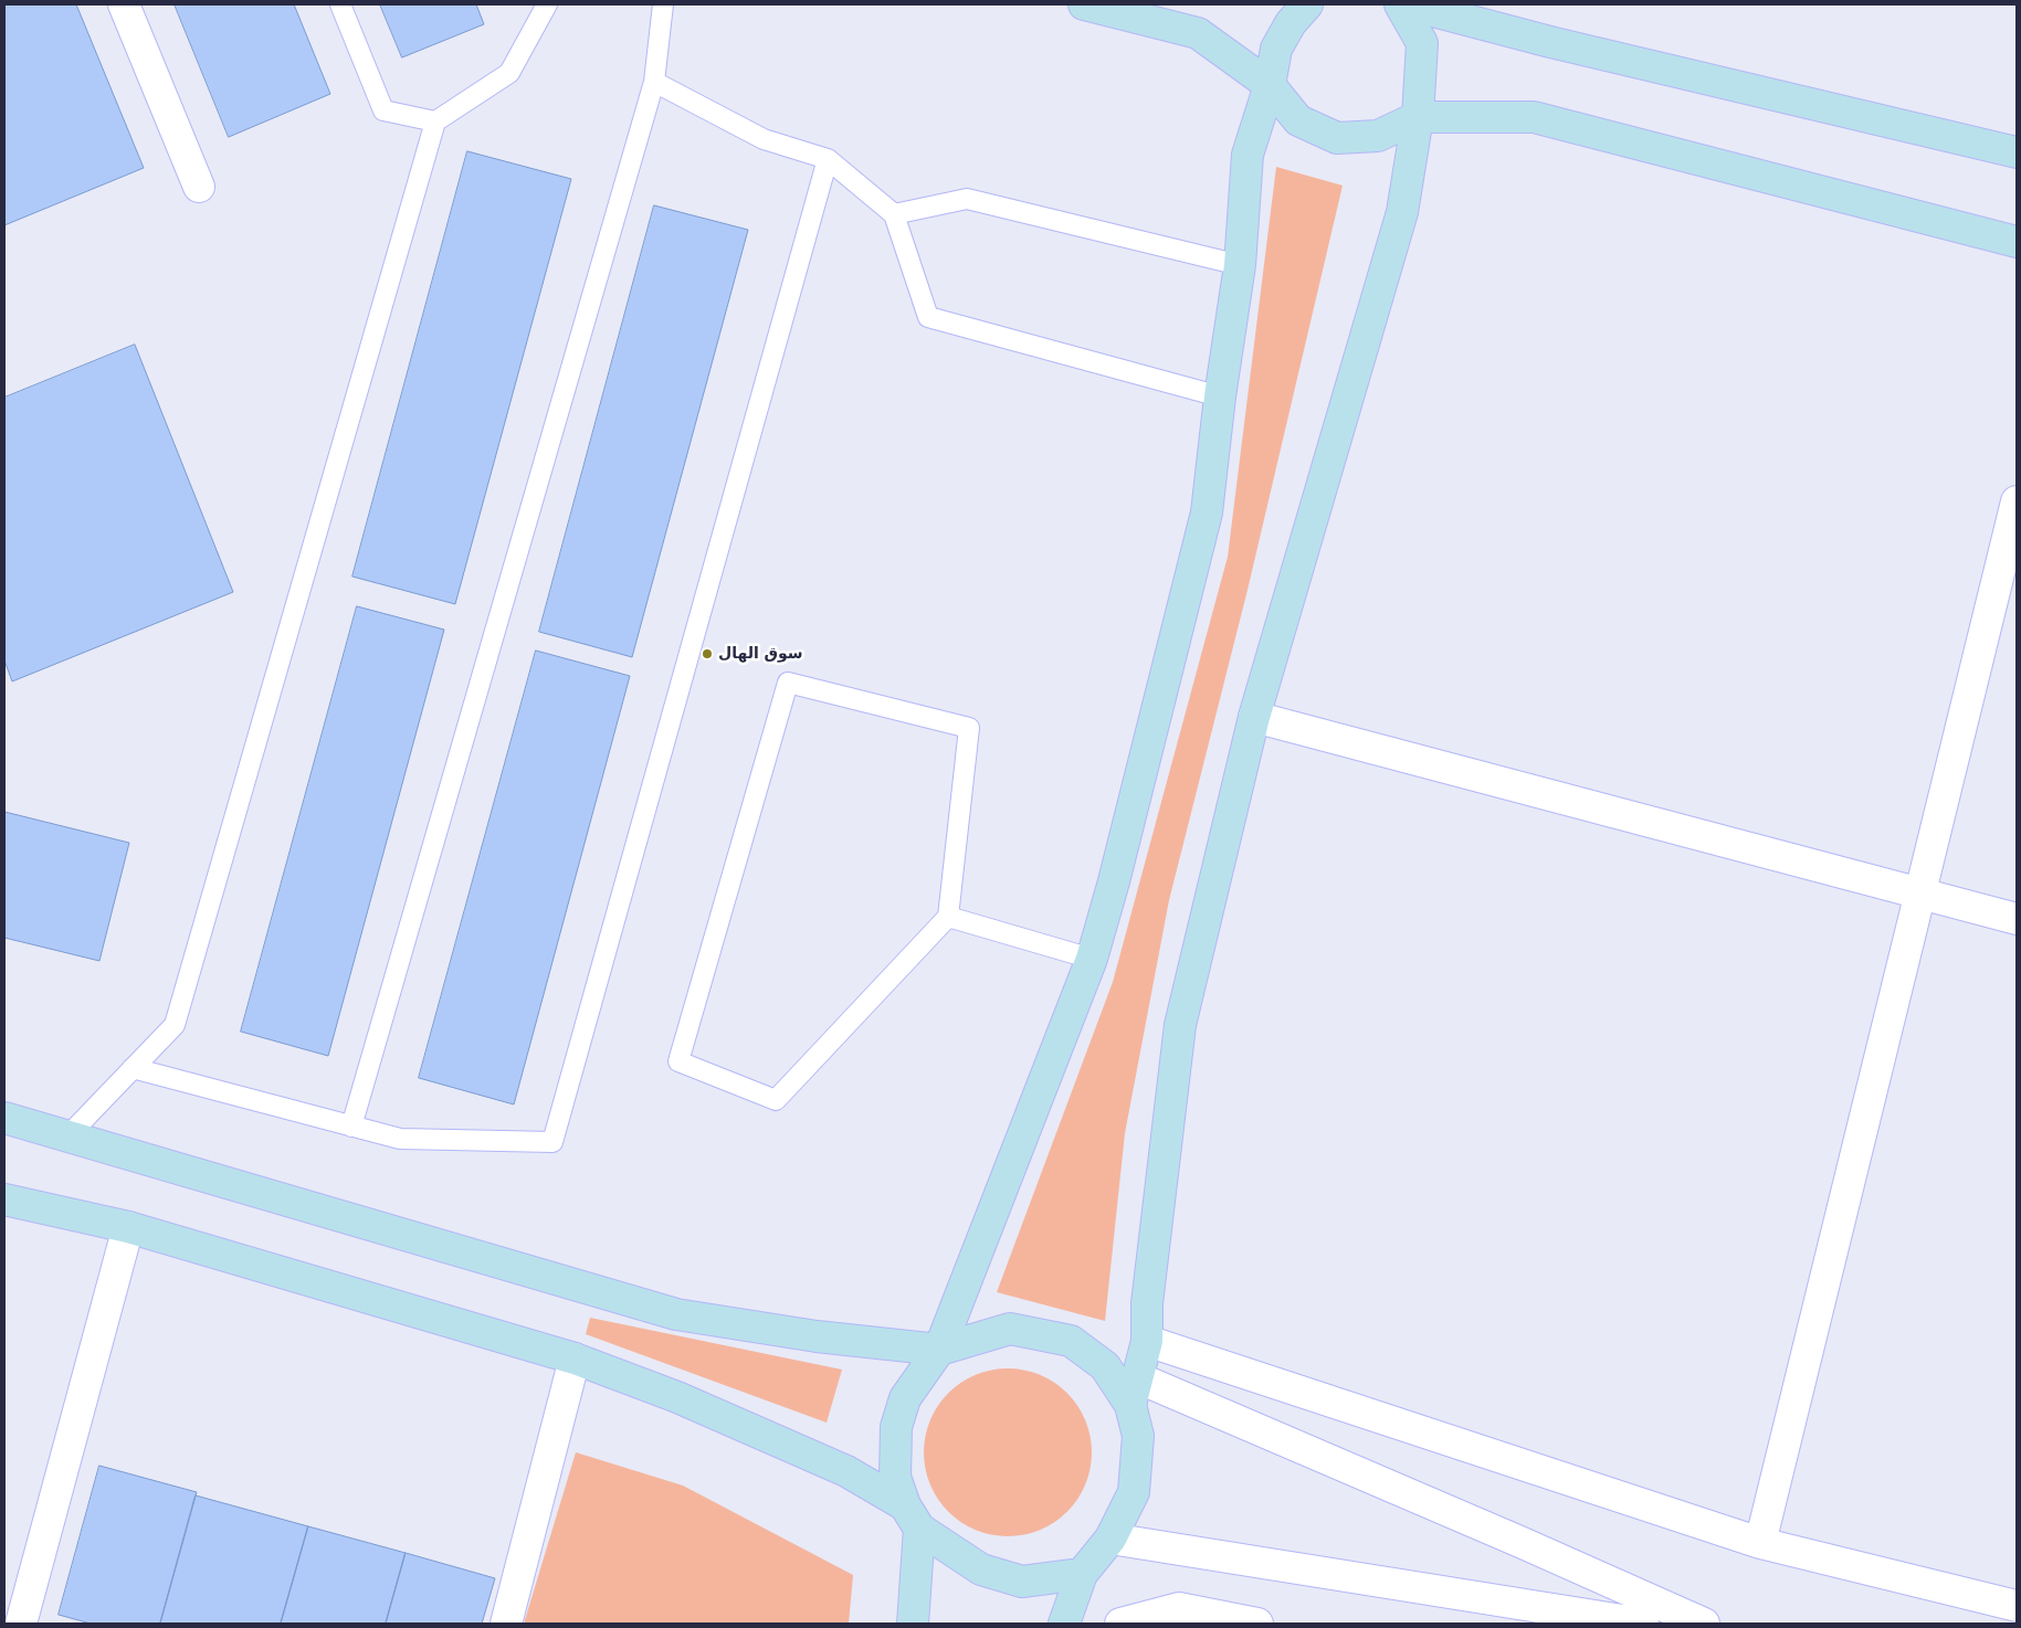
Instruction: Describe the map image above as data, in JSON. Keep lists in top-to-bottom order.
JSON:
{
  "places": ["سوق الهال"]
}
